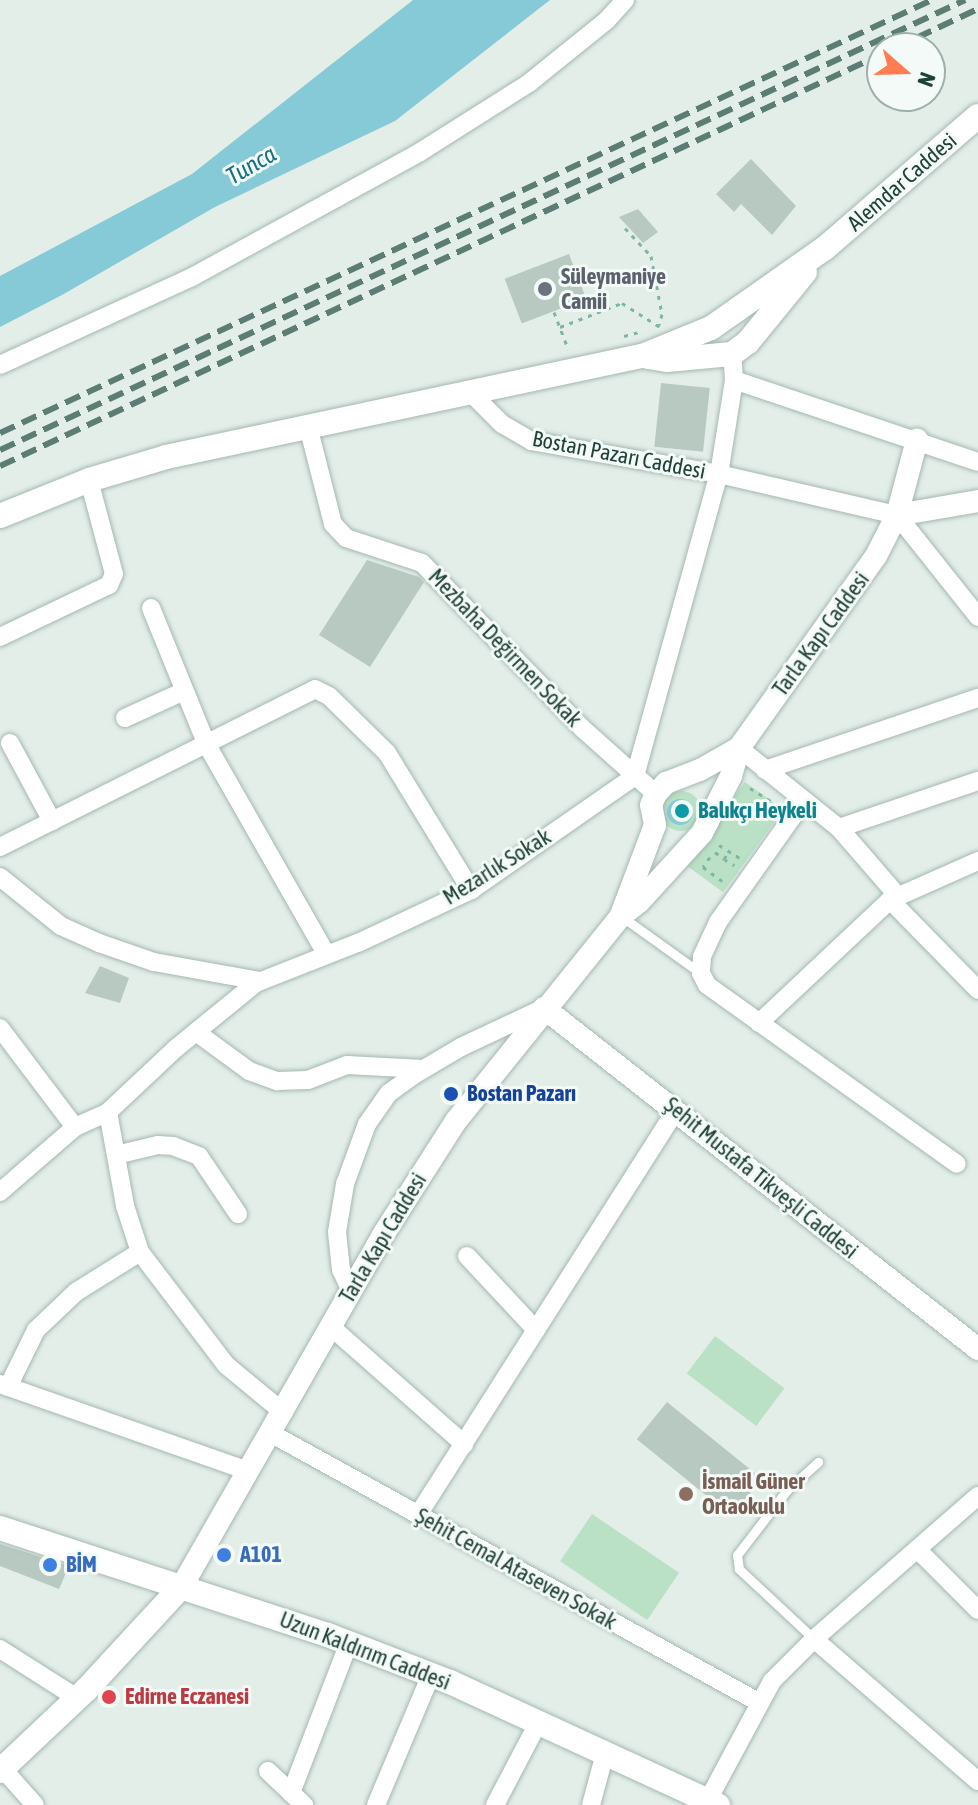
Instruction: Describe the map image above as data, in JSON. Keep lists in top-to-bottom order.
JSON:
{
  "streets": {
    "main road": ["Alemdar Caddesi", "Uzun Kaldırım Caddesi"],
    "street": [
      "Bostan Pazarı Caddesi",
      "Tarla Kapı Caddesi",
      "Mezbaha Değirmen Sokak",
      "Mezarlık Sokak",
      "Şehit Mustafa Tikveşli Caddesi",
      "Şehit Cemal Ataseven Sokak"
    ]
  },
  "crossings": [
    ["Bostan Pazarı Caddesi", "Tarla Kapı Caddesi"],
    ["Tarla Kapı Caddesi", "Mezbaha Değirmen Sokak"],
    ["Tarla Kapı Caddesi", "Şehit Mustafa Tikveşli Caddesi"],
    ["Tarla Kapı Caddesi", "Şehit Cemal Ataseven Sokak"],
    ["Tarla Kapı Caddesi", "Uzun Kaldırım Caddesi"],
    ["Mezbaha Değirmen Sokak", "Mezarlık Sokak"]
  ],
  "water": ["Tunca"],
  "places": [
    "Süleymaniye Camii",
    "Balıkçı Heykeli",
    "Bostan Pazarı",
    "İsmail Güner Ortaokulu",
    "A101",
    "BİM",
    "Edirne Eczanesi"
  ],
  "north": "right"
}
